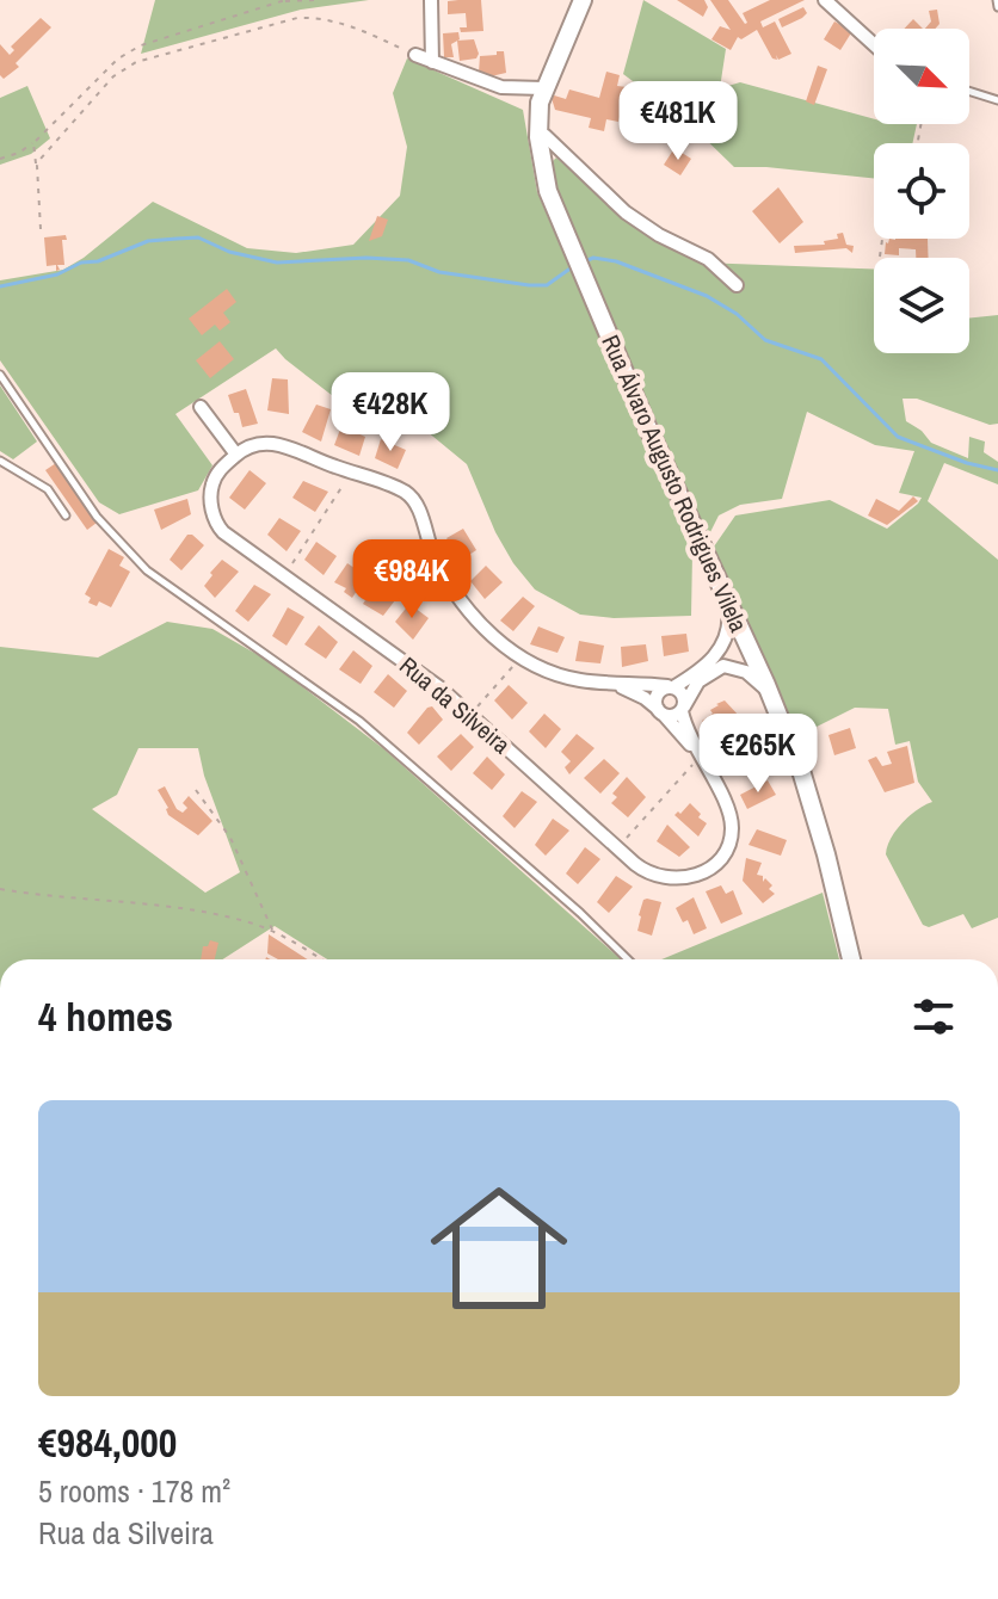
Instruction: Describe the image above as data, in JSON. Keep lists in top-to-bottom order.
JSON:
{
  "streets": {
    "main road": ["Rua Álvaro Augusto Rodrigues Vilela"],
    "street": ["Rua da Silveira"]
  },
  "north": "bottom right",
  "page": {
    "price": [
      "€481K",
      "€428K",
      "€984K",
      "€265K"
    ],
    "heading": "4 homes",
    "list": [
      {
        "name": "€984,000",
        "note": "5 rooms · 178 m² · Rua da Silveira"
      }
    ]
  }
}
